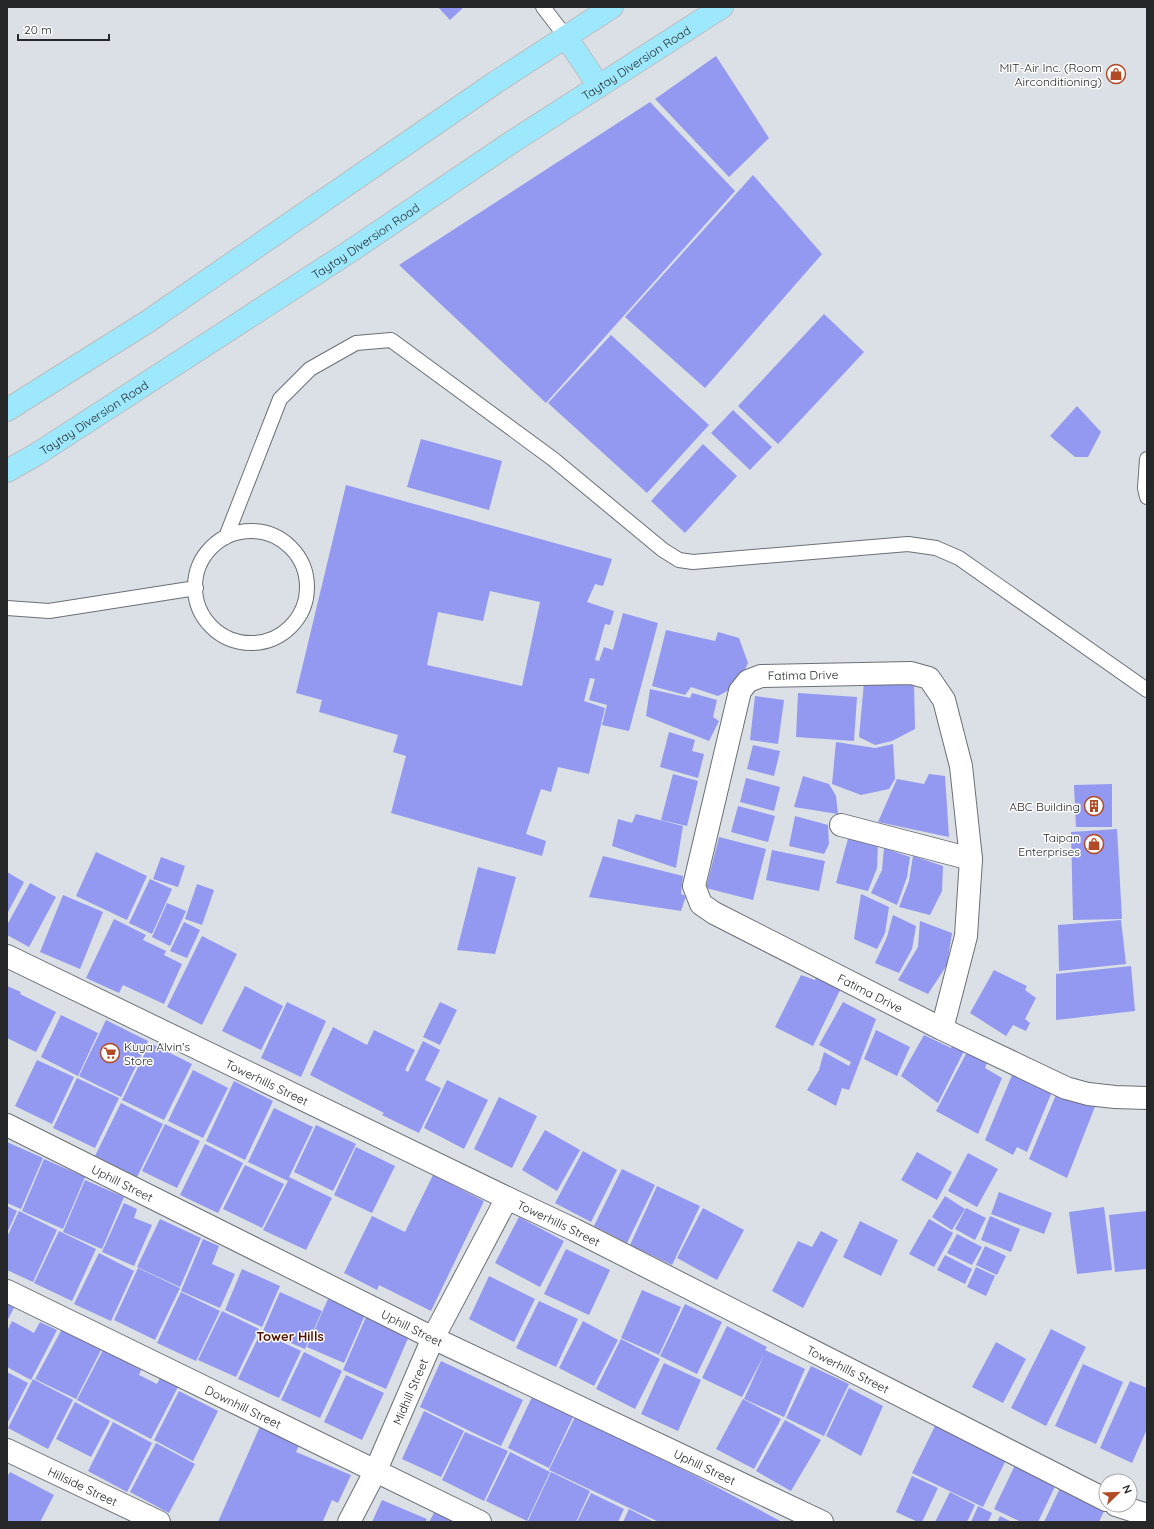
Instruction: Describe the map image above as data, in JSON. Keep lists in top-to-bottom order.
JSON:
{
  "streets": {
    "main road": ["Taytay Diversion Road"],
    "street": [
      "Fatima Drive",
      "Towerhills Street",
      "Uphill Street",
      "Midhill Street",
      "Downhill Street",
      "Hillside Street"
    ]
  },
  "crossings": [
    ["Towerhills Street", "Midhill Street"],
    ["Uphill Street", "Midhill Street"],
    ["Midhill Street", "Downhill Street"]
  ],
  "districts": ["Tower Hills"],
  "places": {
    "shop": ["MIT-Air Inc. (Room Airconditioning)", "Taipan Enterprises"],
    "building": ["ABC Building"],
    "supermarket": ["Kuya Alvin’s Store"]
  },
  "scale_bar": "20 m",
  "north": "top right"
}
